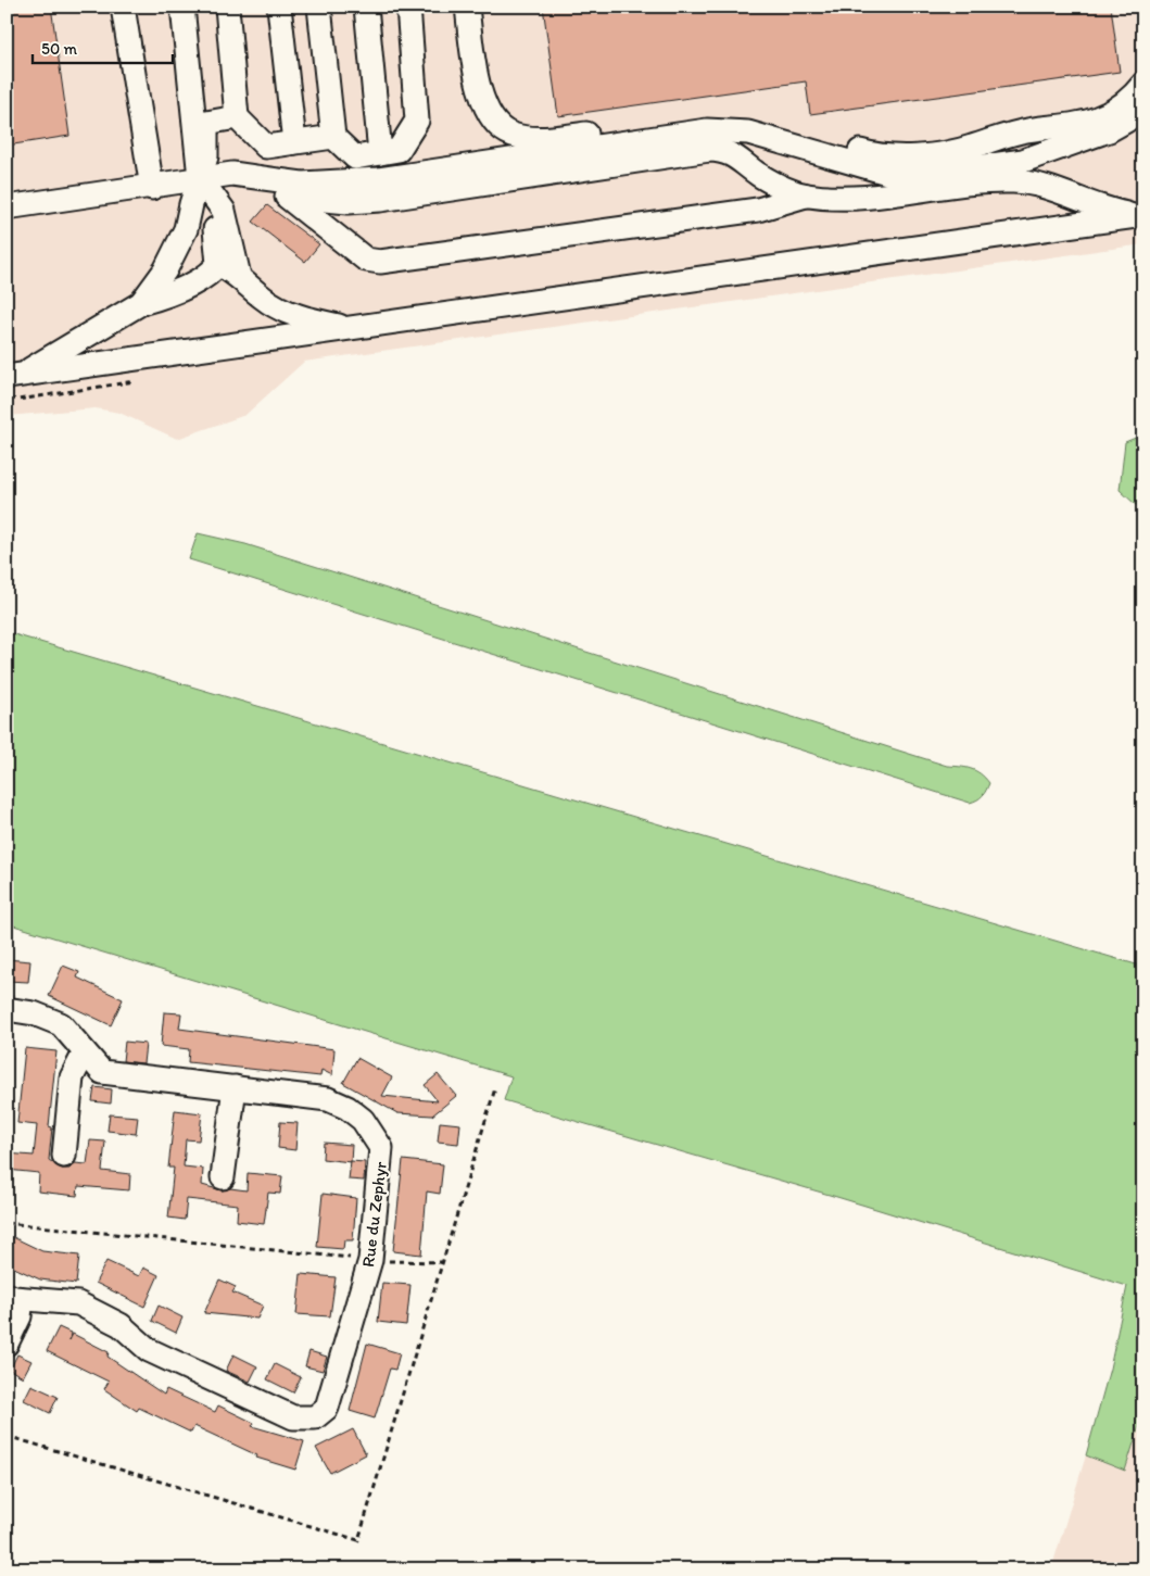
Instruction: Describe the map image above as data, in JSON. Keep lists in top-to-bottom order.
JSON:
{
  "streets": {
    "street": ["Rue du Zephyr"]
  },
  "scale_bar": "50 m"
}
